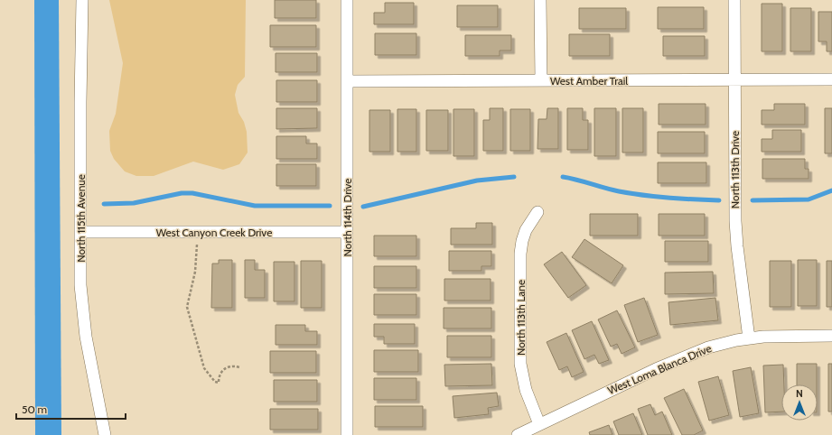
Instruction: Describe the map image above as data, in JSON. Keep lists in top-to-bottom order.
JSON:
{
  "streets": {
    "street": [
      "West Amber Trail",
      "North 113th Drive",
      "North 114th Drive",
      "North 115th Avenue",
      "West Canyon Creek Drive",
      "North 113th Lane",
      "West Loma Blanca Drive"
    ]
  },
  "crossings": [
    ["West Amber Trail", "North 113th Drive"],
    ["West Amber Trail", "North 114th Drive"],
    ["North 113th Drive", "West Loma Blanca Drive"],
    ["North 114th Drive", "West Canyon Creek Drive"],
    ["North 115th Avenue", "West Canyon Creek Drive"],
    ["North 113th Lane", "West Loma Blanca Drive"]
  ],
  "scale_bar": "50 m",
  "north": "top"
}
